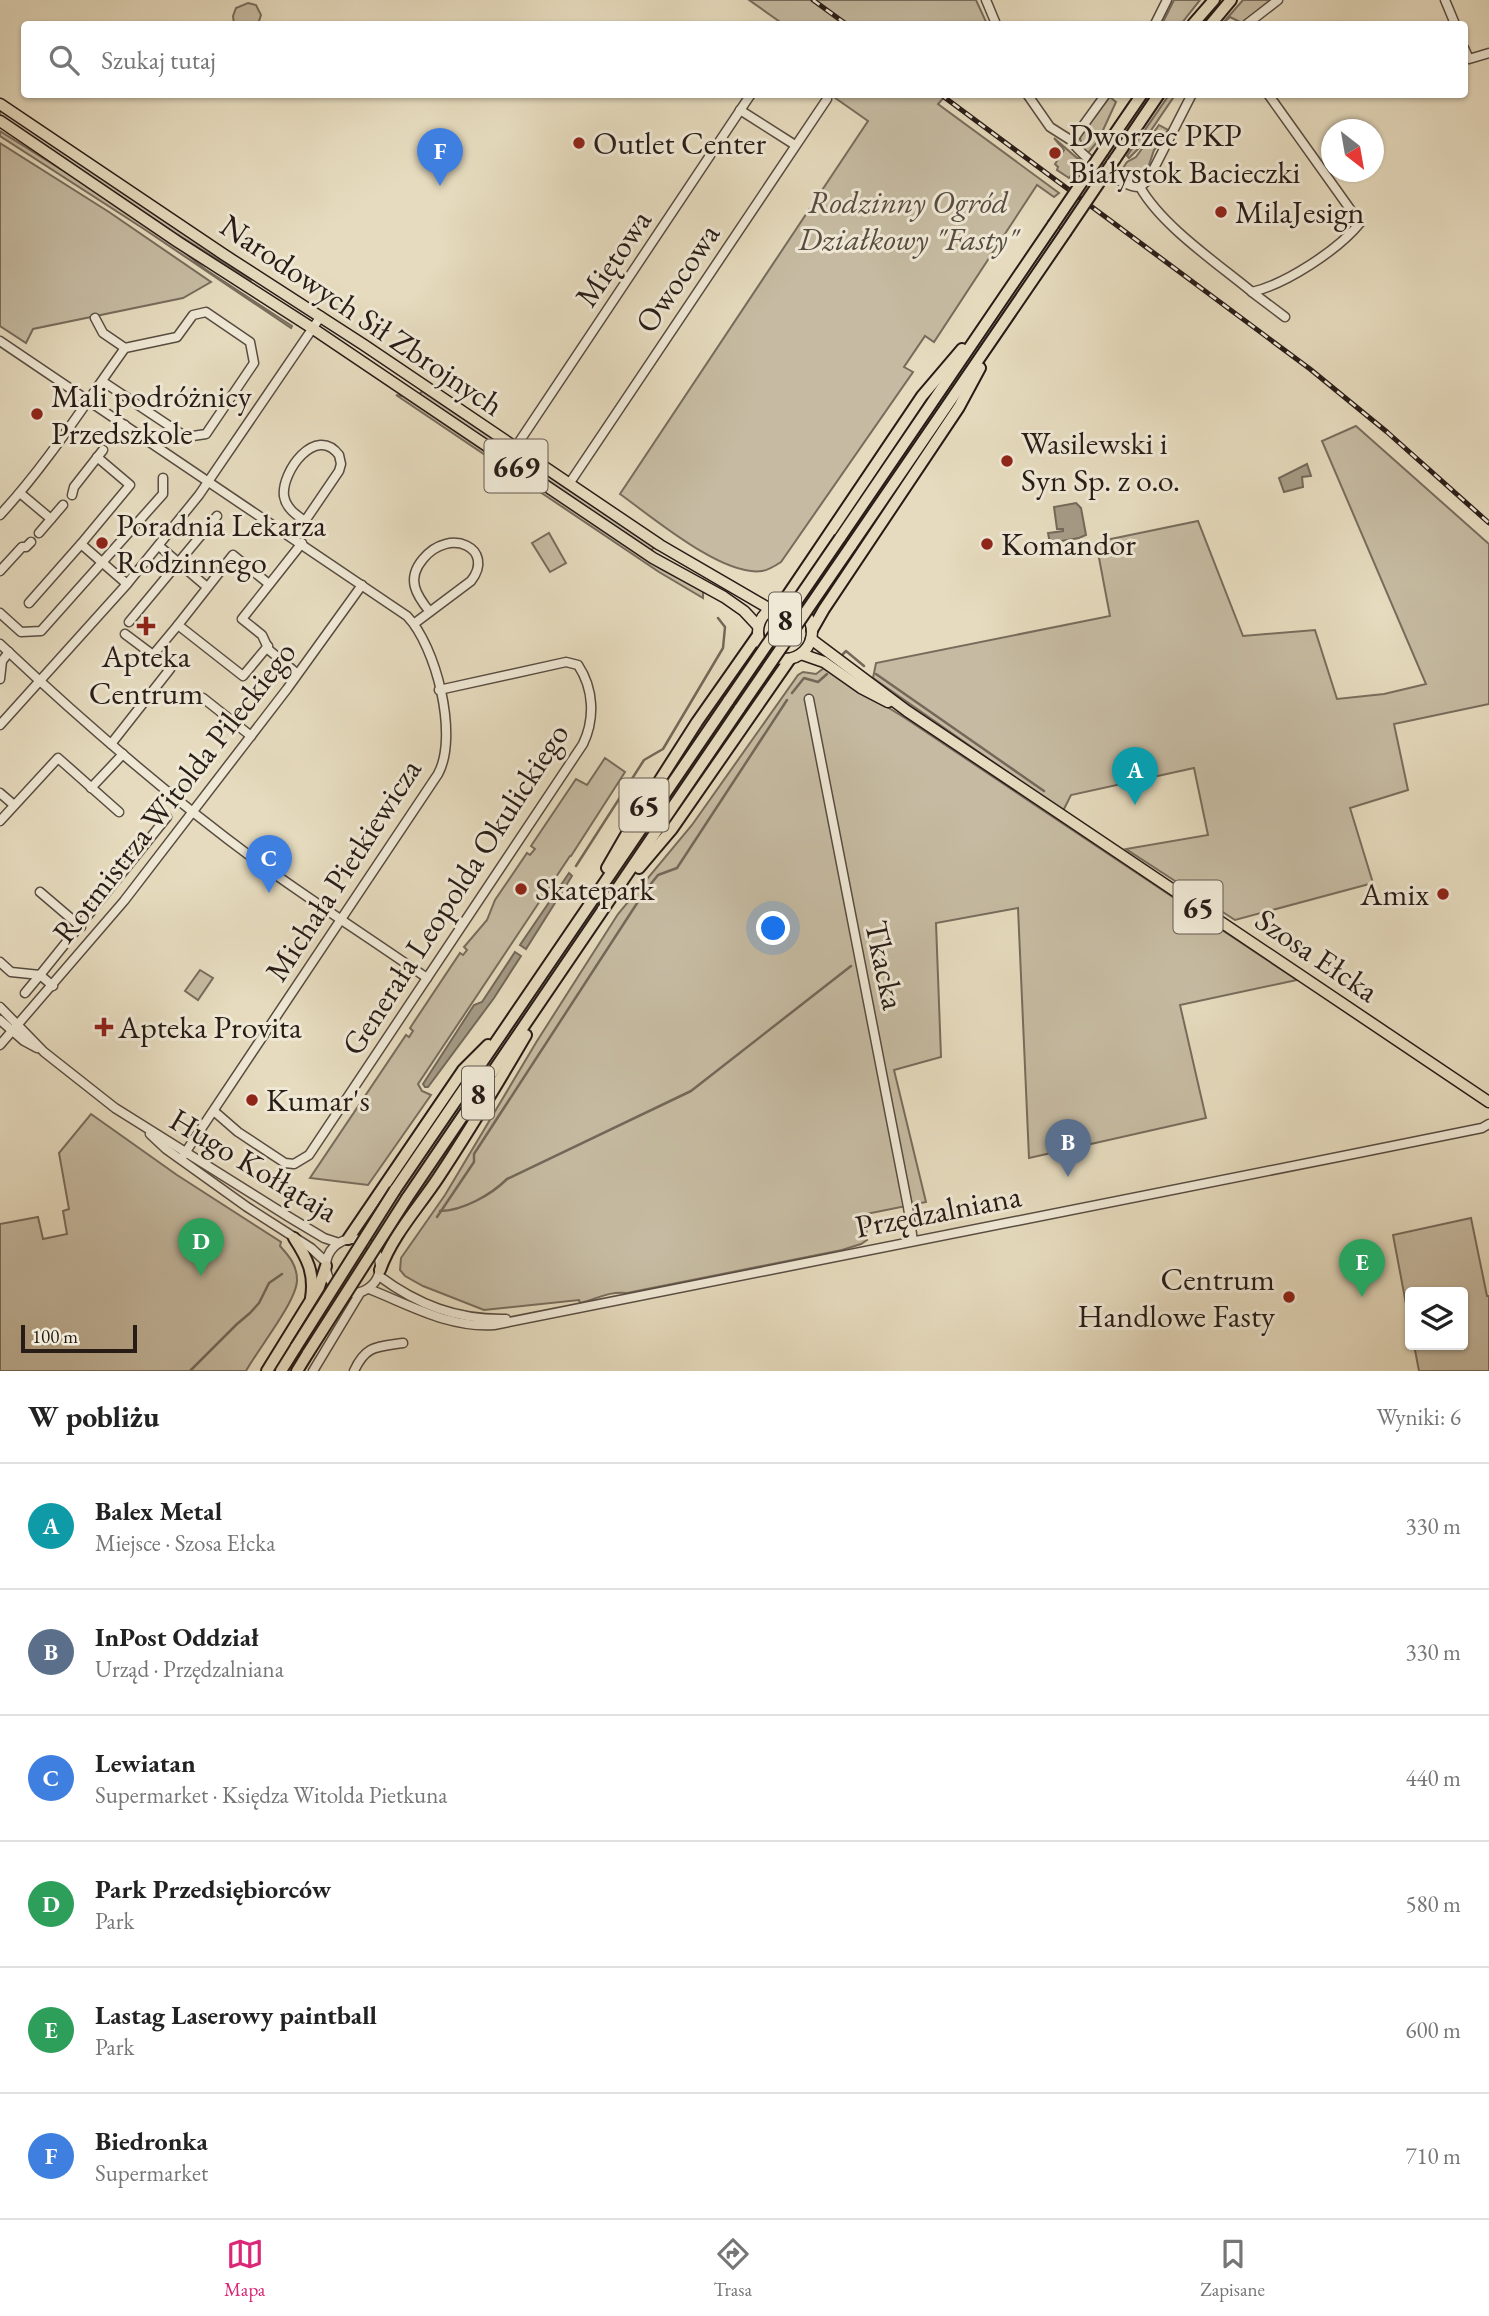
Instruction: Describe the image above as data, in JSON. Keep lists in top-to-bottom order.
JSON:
{
  "streets": {
    "highway": ["8", "65"],
    "main road": ["Narodowych Sił Zbrojnych", "669", "Szosa Ełcka"],
    "street": [
      "Miętowa",
      "Owocowa",
      "Rotmistrza Witolda Pileckiego",
      "Michała Pietkiewicza",
      "Generała Leopolda Okulickiego",
      "Tkacka",
      "Hugo Kołłątaja",
      "Przędzalniana"
    ]
  },
  "crossings": [
    ["Miętowa", "Narodowych Sił Zbrojnych"],
    ["Owocowa", "Narodowych Sił Zbrojnych"],
    ["Narodowych Sił Zbrojnych", "65"],
    ["Narodowych Sił Zbrojnych", "Szosa Ełcka"],
    ["8", "65"],
    ["Rotmistrza Witolda Pileckiego", "Michała Pietkiewicza"],
    ["Rotmistrza Witolda Pileckiego", "Hugo Kołłątaja"],
    ["65", "Szosa Ełcka"],
    ["Michała Pietkiewicza", "Generała Leopolda Okulickiego"],
    ["Michała Pietkiewicza", "Hugo Kołłątaja"],
    ["Tkacka", "Przędzalniana"],
    ["Hugo Kołłątaja", "Przędzalniana"]
  ],
  "parks": ["Rodzinny Ogród Działkowy \"Fasty\""],
  "places": {
    "other": [
      "Outlet Center",
      "Dworzec PKP Białystok Bacieczki",
      "MilaJesign",
      "Mali podróżnicy Przedszkole",
      "Wasilewski i Syn Sp. z o.o.",
      "Poradnia Lekarza Rodzinnego",
      "Komandor",
      "Skatepark",
      "Amix",
      "Kumar's",
      "Centrum Handlowe Fasty"
    ],
    "health": ["Apteka Centrum", "Apteka Provita"]
  },
  "scale_bar": "100 m",
  "north": "bottom right",
  "page": {
    "search": "Szukaj tutaj",
    "pins": [
      "F",
      "A",
      "C",
      "B",
      "D",
      "E"
    ],
    "scale": "100 m",
    "heading": ["W pobliżu", "Wyniki: 6"],
    "list": [
      {
        "mark": "A",
        "name": "Balex Metal",
        "note": "Miejsce · Szosa Ełcka",
        "value": "330 m"
      },
      {
        "mark": "B",
        "name": "InPost Oddział",
        "note": "Urząd · Przędzalniana",
        "value": "330 m"
      },
      {
        "mark": "C",
        "name": "Lewiatan",
        "note": "Supermarket · Księdza Witolda Pietkuna",
        "value": "440 m"
      },
      {
        "mark": "D",
        "name": "Park Przedsiębiorców",
        "note": "Park",
        "value": "580 m"
      },
      {
        "mark": "E",
        "name": "Lastag Laserowy paintball",
        "note": "Park",
        "value": "600 m"
      },
      {
        "mark": "F",
        "name": "Biedronka",
        "note": "Supermarket",
        "value": "710 m"
      }
    ],
    "nav": ["Mapa", "Trasa", "Zapisane"]
  }
}
